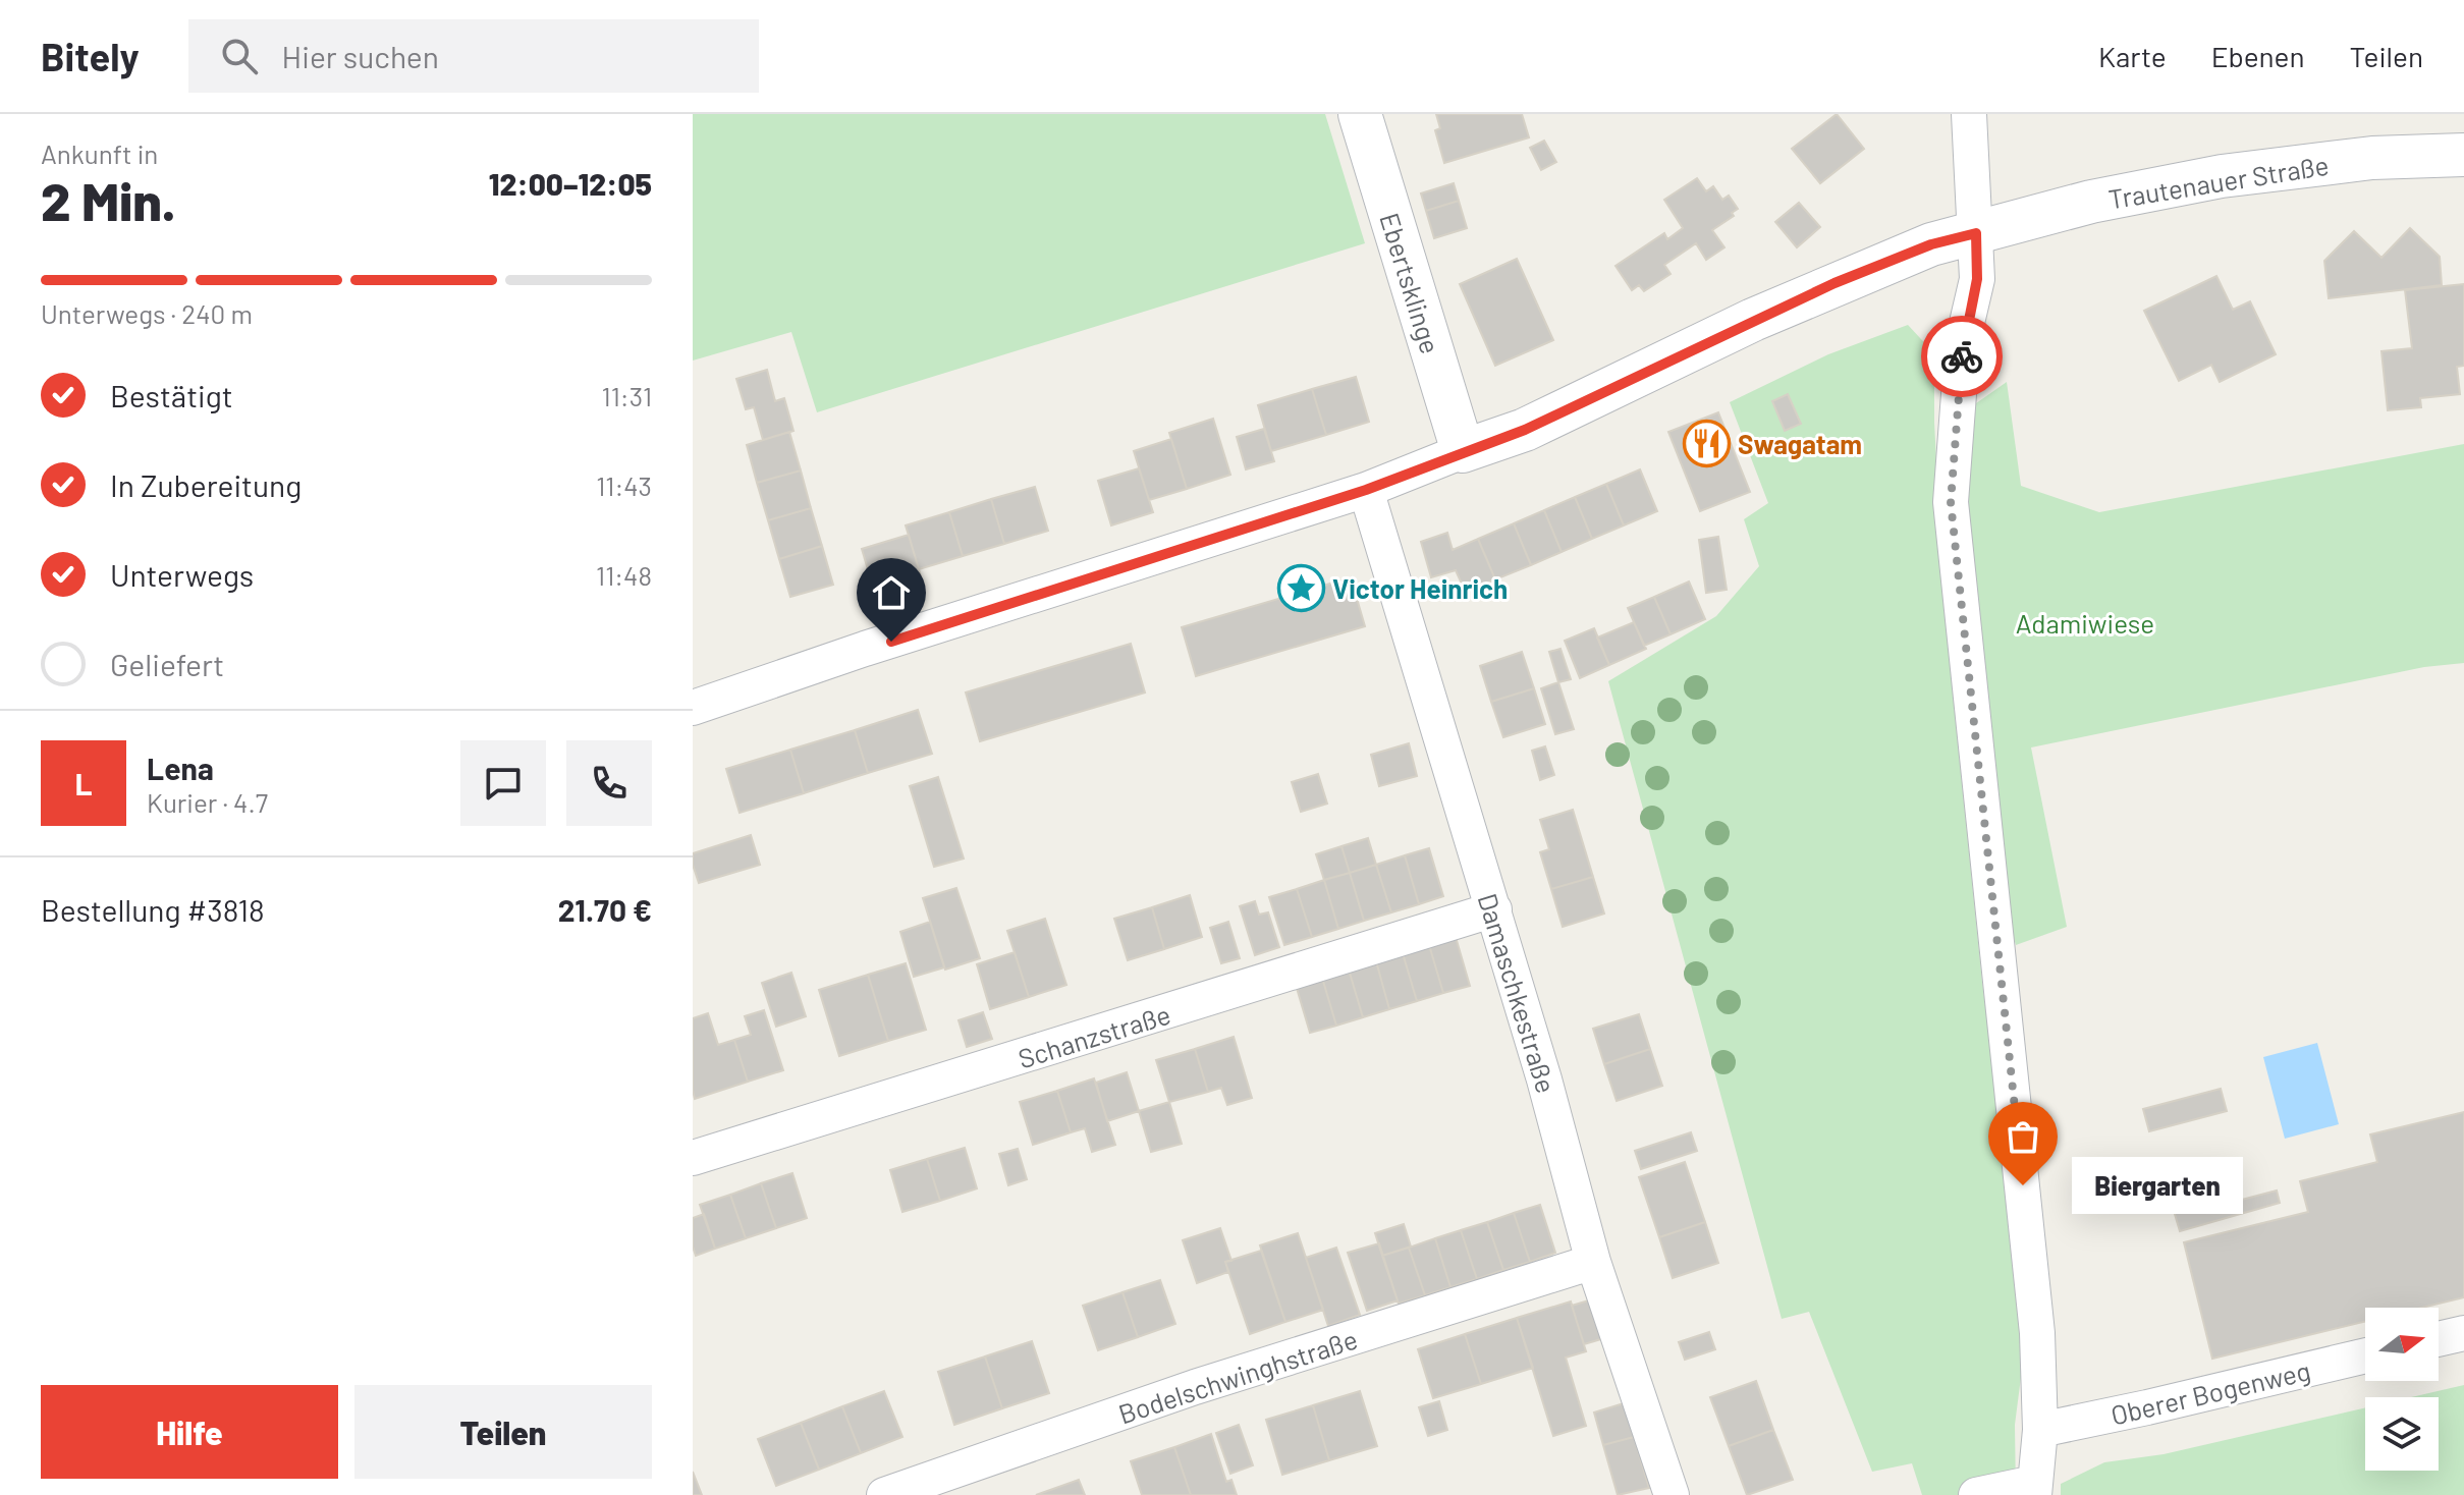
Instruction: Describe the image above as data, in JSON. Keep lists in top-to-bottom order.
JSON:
{
  "streets": {
    "street": [
      "Trautenauer Straße",
      "Ebertsklinge",
      "Damaschkestraße",
      "Schanzstraße",
      "Bodelschwinghstraße",
      "Oberer Bogenweg"
    ]
  },
  "crossings": [
    ["Trautenauer Straße", "Ebertsklinge"],
    ["Damaschkestraße", "Schanzstraße"],
    ["Damaschkestraße", "Bodelschwinghstraße"]
  ],
  "parks": ["Adamiwiese"],
  "places": {
    "restaurant": ["Swagatam"],
    "place": ["Victor Heinrich"],
    "other": ["Biergarten"]
  },
  "north": "right",
  "page": {
    "header": "Bitely",
    "search": "Hier suchen",
    "nav": ["Karte", "Ebenen", "Teilen"],
    "heading": ["2 Min.", "Ankunft in", "12:00–12:05"],
    "panel": [
      "Lena",
      "Kurier · 4.7",
      "Bestellung #3818",
      "21.70 €"
    ],
    "bar": "Unterwegs · 240 m",
    "list": [
      ["Bestätigt", "11:31"],
      ["In Zubereitung", "11:43"],
      ["Unterwegs", "11:48"],
      "Geliefert"
    ],
    "round": "L",
    "bubble": "Biergarten",
    "buttons": ["Hilfe", "Teilen"]
  }
}
